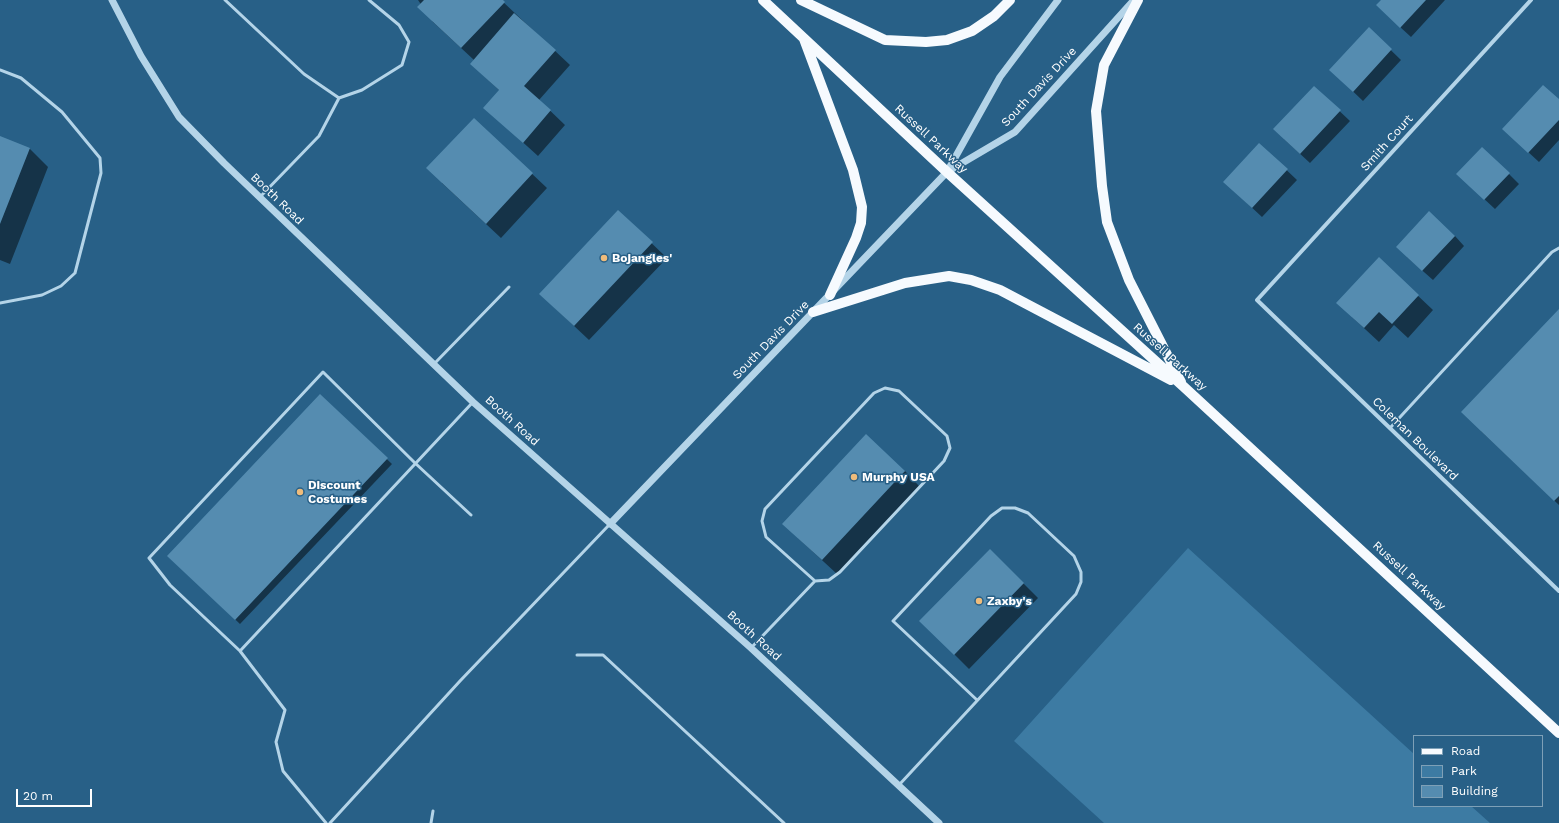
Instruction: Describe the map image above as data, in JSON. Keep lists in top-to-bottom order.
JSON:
{
  "streets": {
    "main road": ["Russell Parkway"],
    "street": [
      "South Davis Drive",
      "Smith Court",
      "Booth Road",
      "Coleman Boulevard"
    ]
  },
  "crossings": [
    ["South Davis Drive", "Russell Parkway"],
    ["South Davis Drive", "Booth Road"],
    ["Smith Court", "Coleman Boulevard"]
  ],
  "places": [
    "Bojangles'",
    "Murphy USA",
    "Discount Costumes",
    "Zaxby's"
  ],
  "legend": ["Road", "Park", "Building"],
  "scale_bar": "20 m"
}
